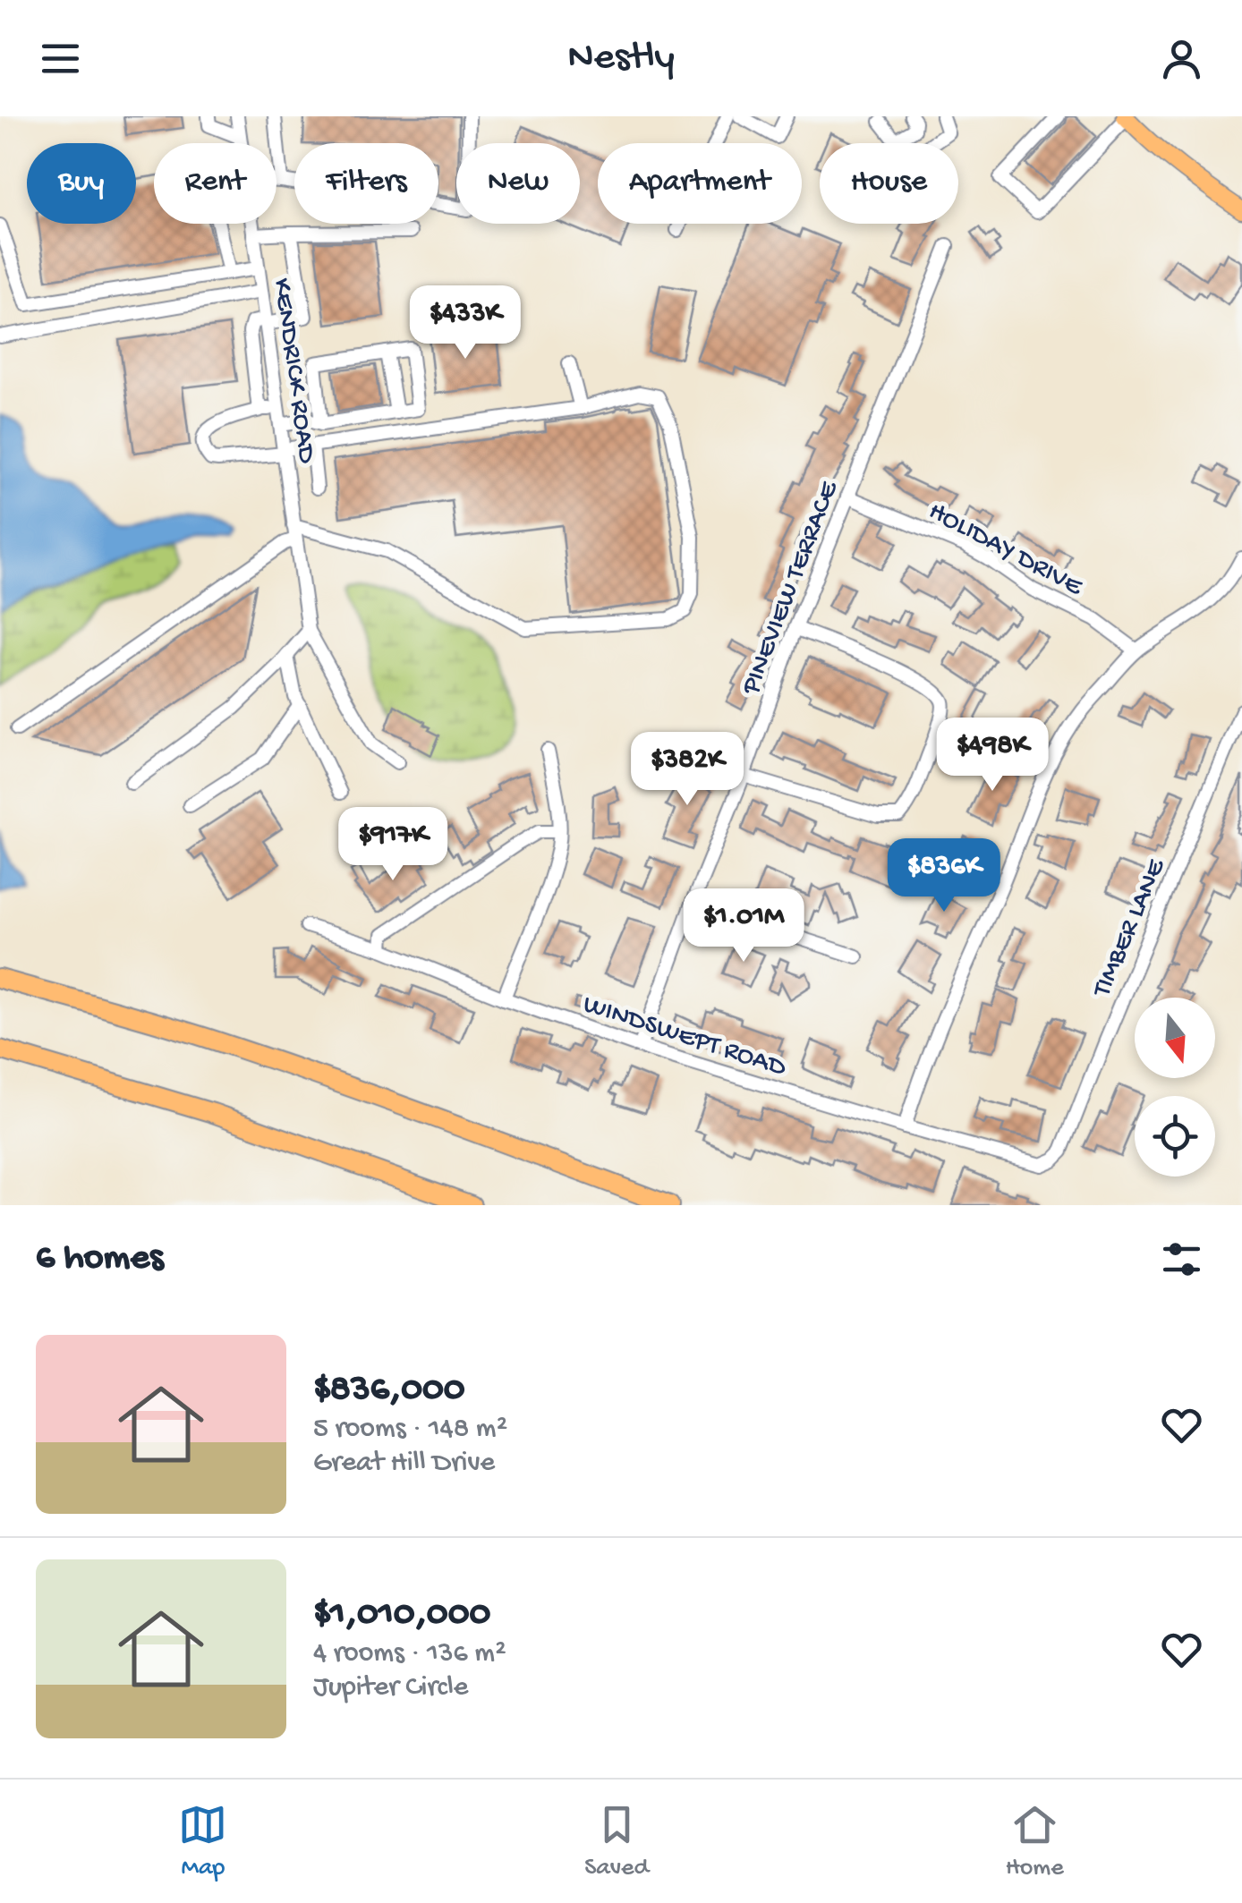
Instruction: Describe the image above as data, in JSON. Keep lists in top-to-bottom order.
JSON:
{
  "streets": {
    "street": [
      "KENDRICK ROAD",
      "HOLIDAY DRIVE",
      "PINEVIEW TERRACE",
      "TIMBER LANE",
      "WINDSWEPT ROAD"
    ]
  },
  "crossings": [
    ["HOLIDAY DRIVE", "PINEVIEW TERRACE"],
    ["PINEVIEW TERRACE", "WINDSWEPT ROAD"],
    ["TIMBER LANE", "WINDSWEPT ROAD"]
  ],
  "north": "bottom",
  "page": {
    "header": "Nestly",
    "chip": [
      "Buy",
      "Rent",
      "Filters",
      "New",
      "Apartment",
      "House"
    ],
    "price": [
      "$433K",
      "$498K",
      "$382K",
      "$917K",
      "$836K",
      "$1.01M"
    ],
    "heading": "6 homes",
    "list": [
      {
        "name": "$836,000",
        "note": "5 rooms · 148 m² · Great Hill Drive"
      },
      {
        "name": "$1,010,000",
        "note": "4 rooms · 136 m² · Jupiter Circle"
      }
    ],
    "tabs": ["Map", "Saved", "Home"]
  }
}
